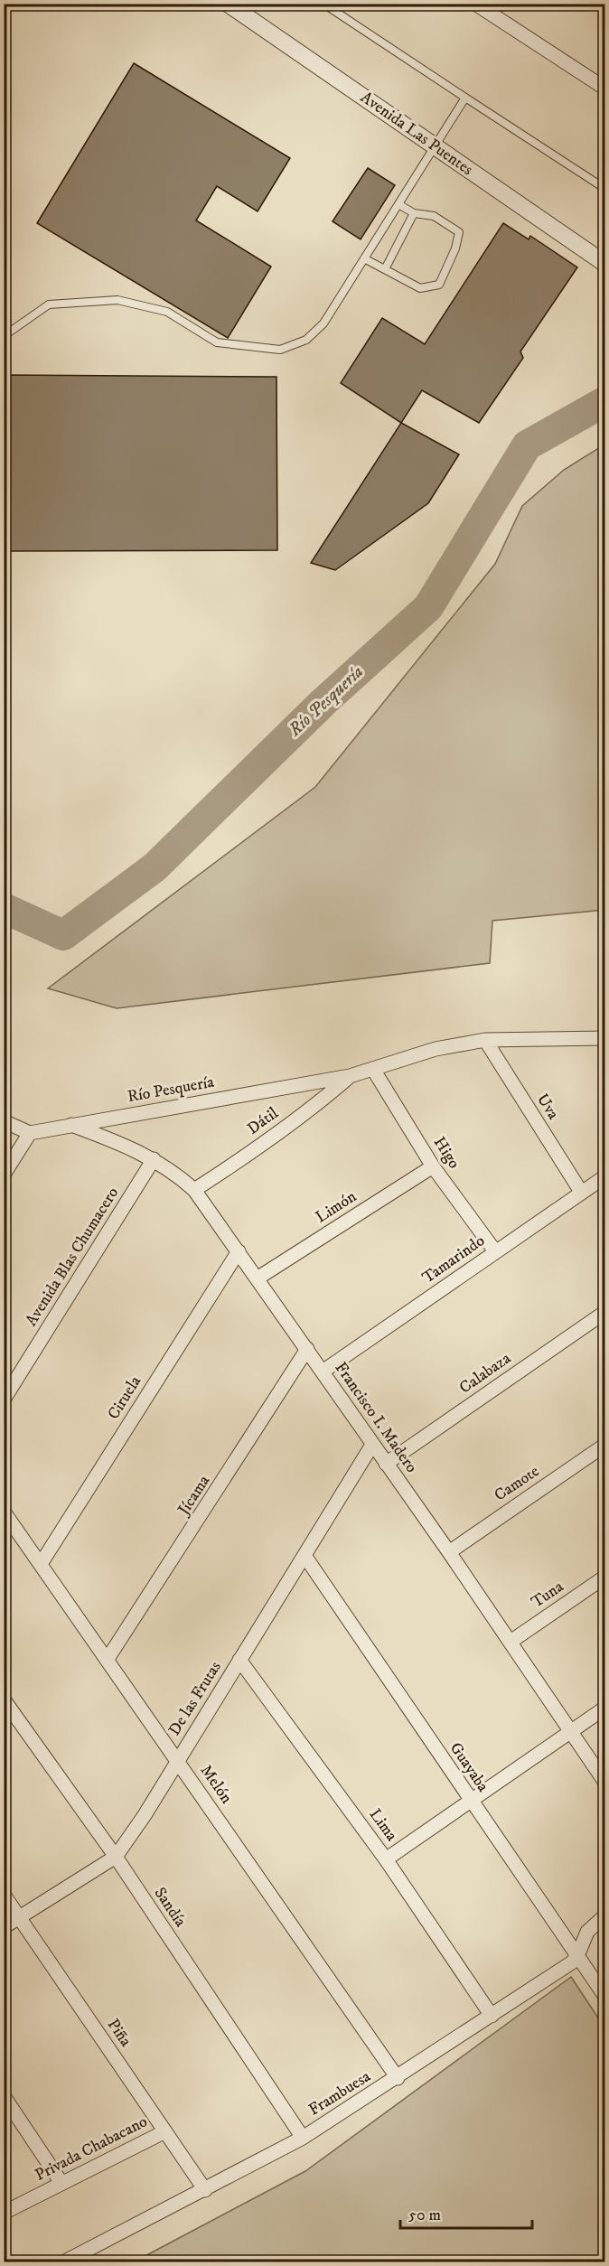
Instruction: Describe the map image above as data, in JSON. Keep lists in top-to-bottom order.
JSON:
{
  "streets": {
    "street": [
      "Avenida Las Puentes",
      "Río Pesquería",
      "Uva",
      "Dátil",
      "Higo",
      "Limón",
      "Avenida Blas Chumacero",
      "Tamarindo",
      "Calabaza",
      "Ciruela",
      "Francisco I. Madero",
      "Camote",
      "Jícama",
      "Tuna",
      "De las Frutas",
      "Guayaba",
      "Melón",
      "Lima",
      "Sandía",
      "Piña",
      "Frambuesa",
      "Privada Chabacano"
    ]
  },
  "crossings": [
    ["Río Pesquería", "Uva"],
    ["Río Pesquería", "Dátil"],
    ["Río Pesquería", "Higo"],
    ["Río Pesquería", "Francisco I. Madero"],
    ["Uva", "Tamarindo"],
    ["Dátil", "Francisco I. Madero"],
    ["Higo", "Limón"],
    ["Higo", "Tamarindo"],
    ["Limón", "Francisco I. Madero"],
    ["Avenida Blas Chumacero", "Francisco I. Madero"],
    ["Tamarindo", "Francisco I. Madero"],
    ["Calabaza", "Francisco I. Madero"],
    ["Ciruela", "Francisco I. Madero"],
    ["Ciruela", "Melón"],
    ["Francisco I. Madero", "Camote"],
    ["Francisco I. Madero", "Jícama"],
    ["Francisco I. Madero", "Tuna"],
    ["Francisco I. Madero", "De las Frutas"],
    ["Jícama", "Melón"],
    ["De las Frutas", "Guayaba"],
    ["De las Frutas", "Melón"],
    ["De las Frutas", "Lima"],
    ["De las Frutas", "Sandía"],
    ["De las Frutas", "Piña"],
    ["Guayaba", "Frambuesa"],
    ["Melón", "Frambuesa"],
    ["Lima", "Frambuesa"],
    ["Sandía", "Frambuesa"],
    ["Piña", "Frambuesa"],
    ["Piña", "Privada Chabacano"]
  ],
  "water": ["Río Pesquería"],
  "scale_bar": "50 m"
}
